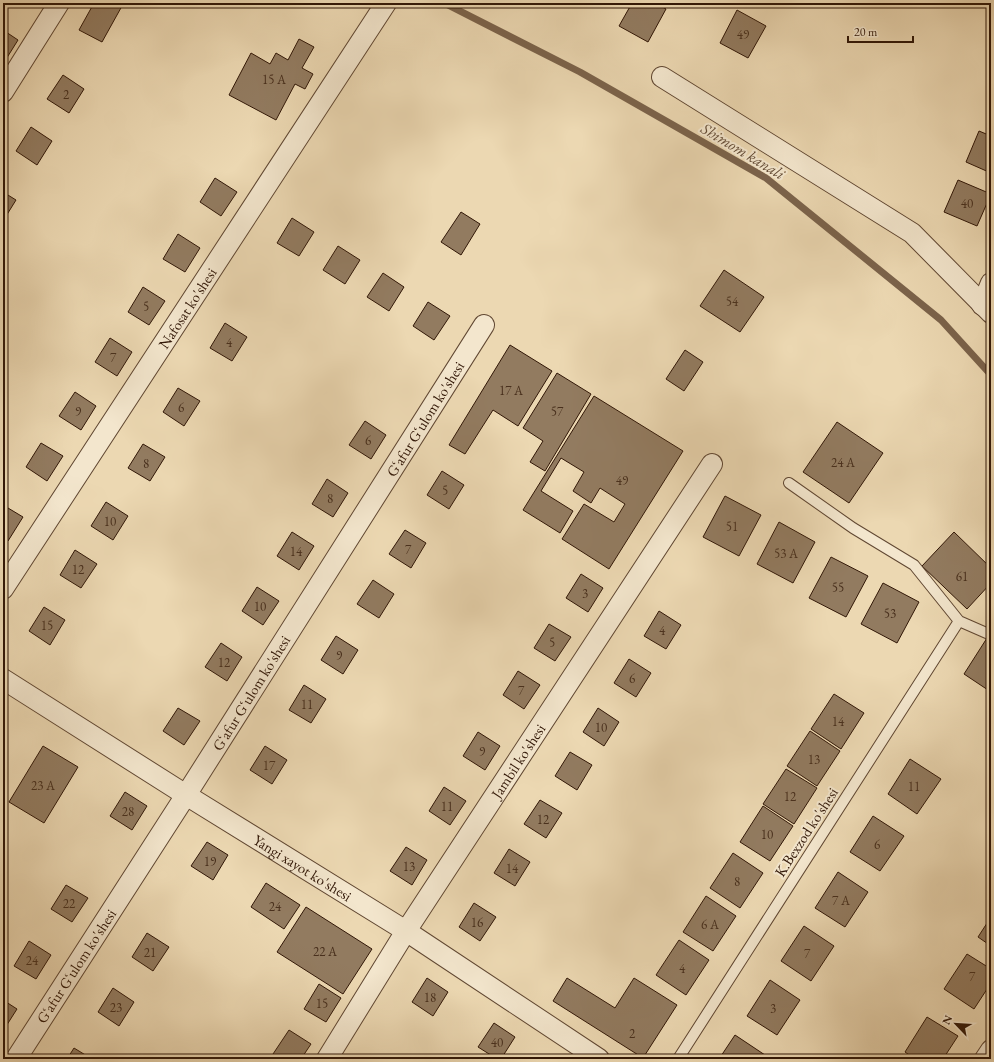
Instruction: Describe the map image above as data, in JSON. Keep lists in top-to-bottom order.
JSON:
{
  "streets": {
    "street": [
      "Nafosat ko'shesi",
      "Gʻafur Gʻulom ko'shesi",
      "Jambil ko'shesi",
      "Yangi xayot ko'shesi"
    ],
    "lane": ["K.Bexzod ko'shesi"]
  },
  "crossings": [
    ["Gʻafur Gʻulom ko'shesi", "Yangi xayot ko'shesi"],
    ["Jambil ko'shesi", "Yangi xayot ko'shesi"]
  ],
  "water": ["Shimom kanali"],
  "house_numbers": [
    "49",
    "15 A",
    "2",
    "40",
    "54",
    "5",
    "4",
    "7",
    "17 A",
    "6",
    "9",
    "57",
    "6",
    "24 A",
    "8",
    "49",
    "5",
    "8",
    "10",
    "51",
    "7",
    "14",
    "53 A",
    "12",
    "61",
    "55",
    "3",
    "10",
    "53",
    "15",
    "4",
    "5",
    "9",
    "12",
    "6",
    "7",
    "11",
    "14",
    "10",
    "9",
    "13",
    "17",
    "23 A",
    "11",
    "12",
    "11",
    "28",
    "12",
    "10",
    "6",
    "19",
    "13",
    "14",
    "8",
    "7 A",
    "22",
    "24",
    "16",
    "6 A",
    "22 A",
    "21",
    "7",
    "24",
    "4",
    "7",
    "18",
    "15",
    "23",
    "3",
    "2",
    "40"
  ],
  "scale_bar": "20 m",
  "north": "top left"
}
